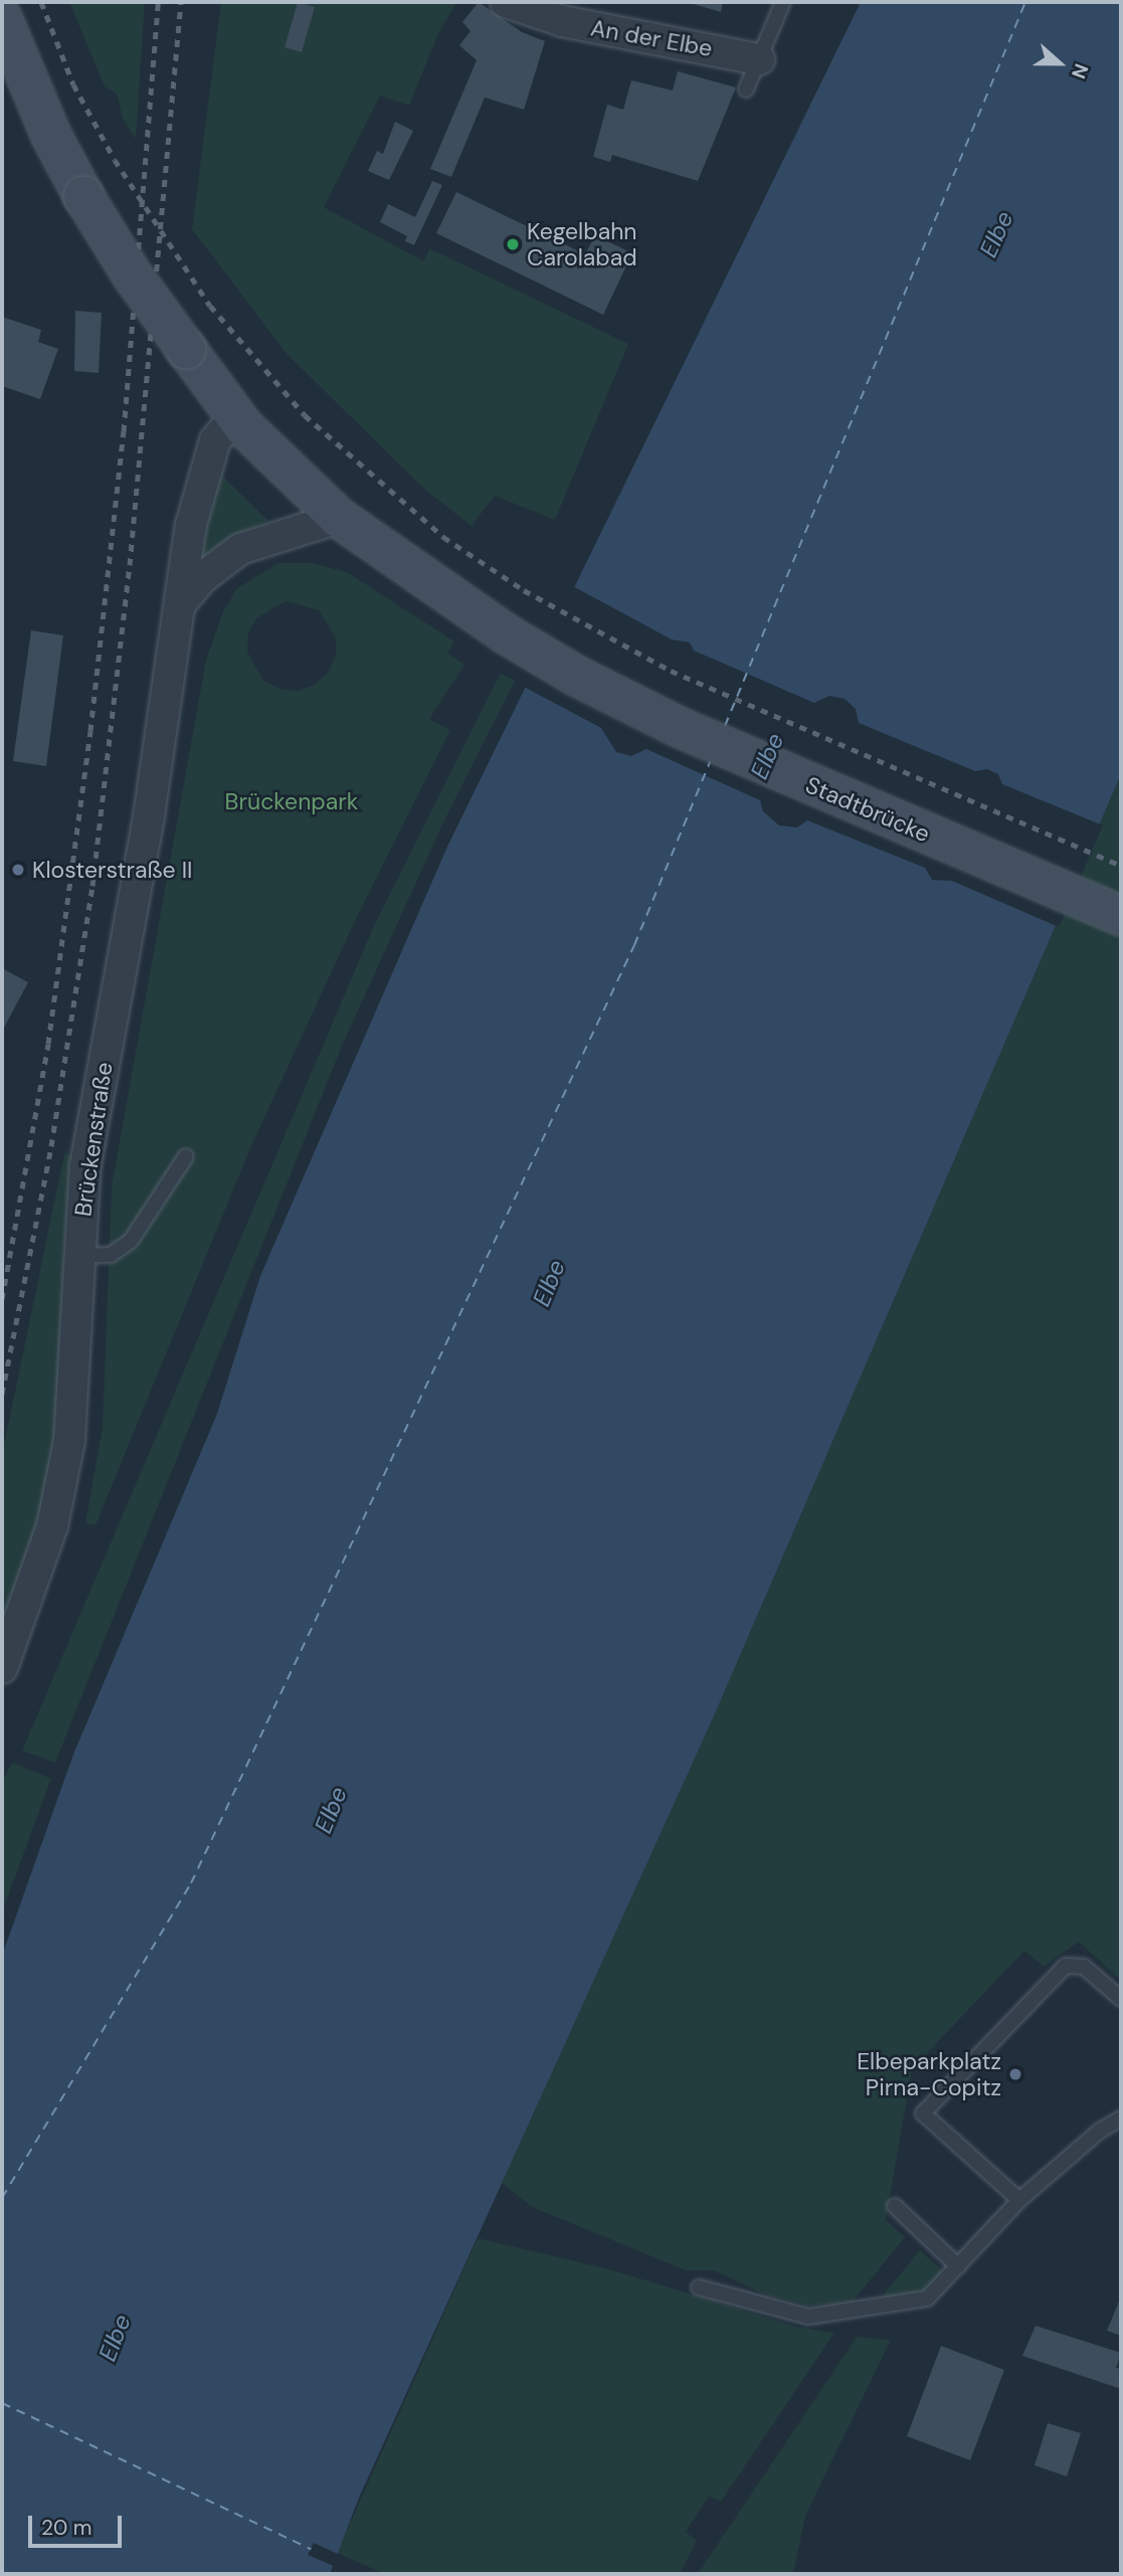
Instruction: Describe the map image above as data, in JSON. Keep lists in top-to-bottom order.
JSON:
{
  "streets": {
    "main road": ["Stadtbrücke"],
    "street": ["An der Elbe", "Brückenstraße"]
  },
  "crossings": [
    ["Stadtbrücke", "Brückenstraße"]
  ],
  "water": ["Elbe"],
  "parks": ["Brückenpark"],
  "places": ["Kegelbahn Carolabad", "Klosterstraße II", "Elbeparkplatz Pirna-Copitz"],
  "scale_bar": "20 m",
  "north": "right"
}
